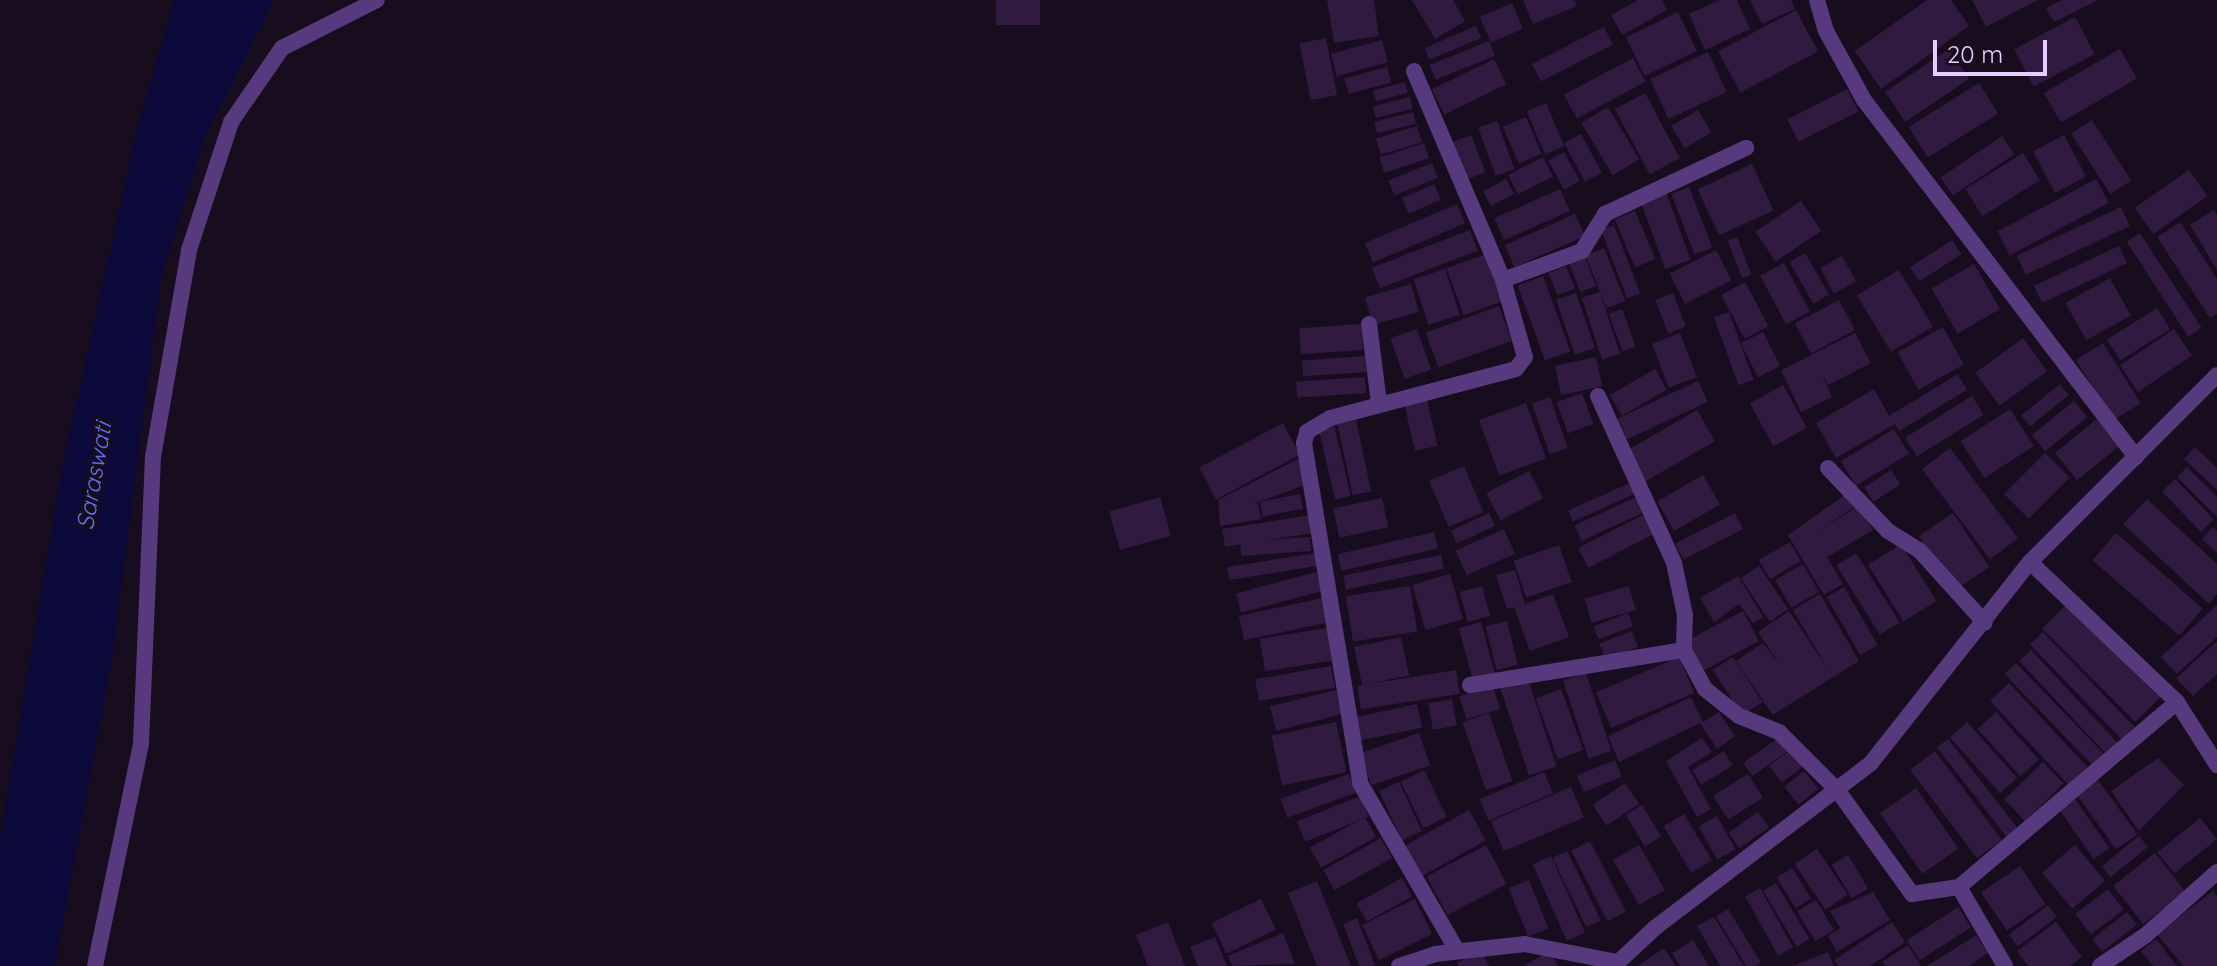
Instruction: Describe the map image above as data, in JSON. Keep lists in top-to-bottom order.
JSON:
{
  "water": ["Saraswati"],
  "scale_bar": "20 m"
}
